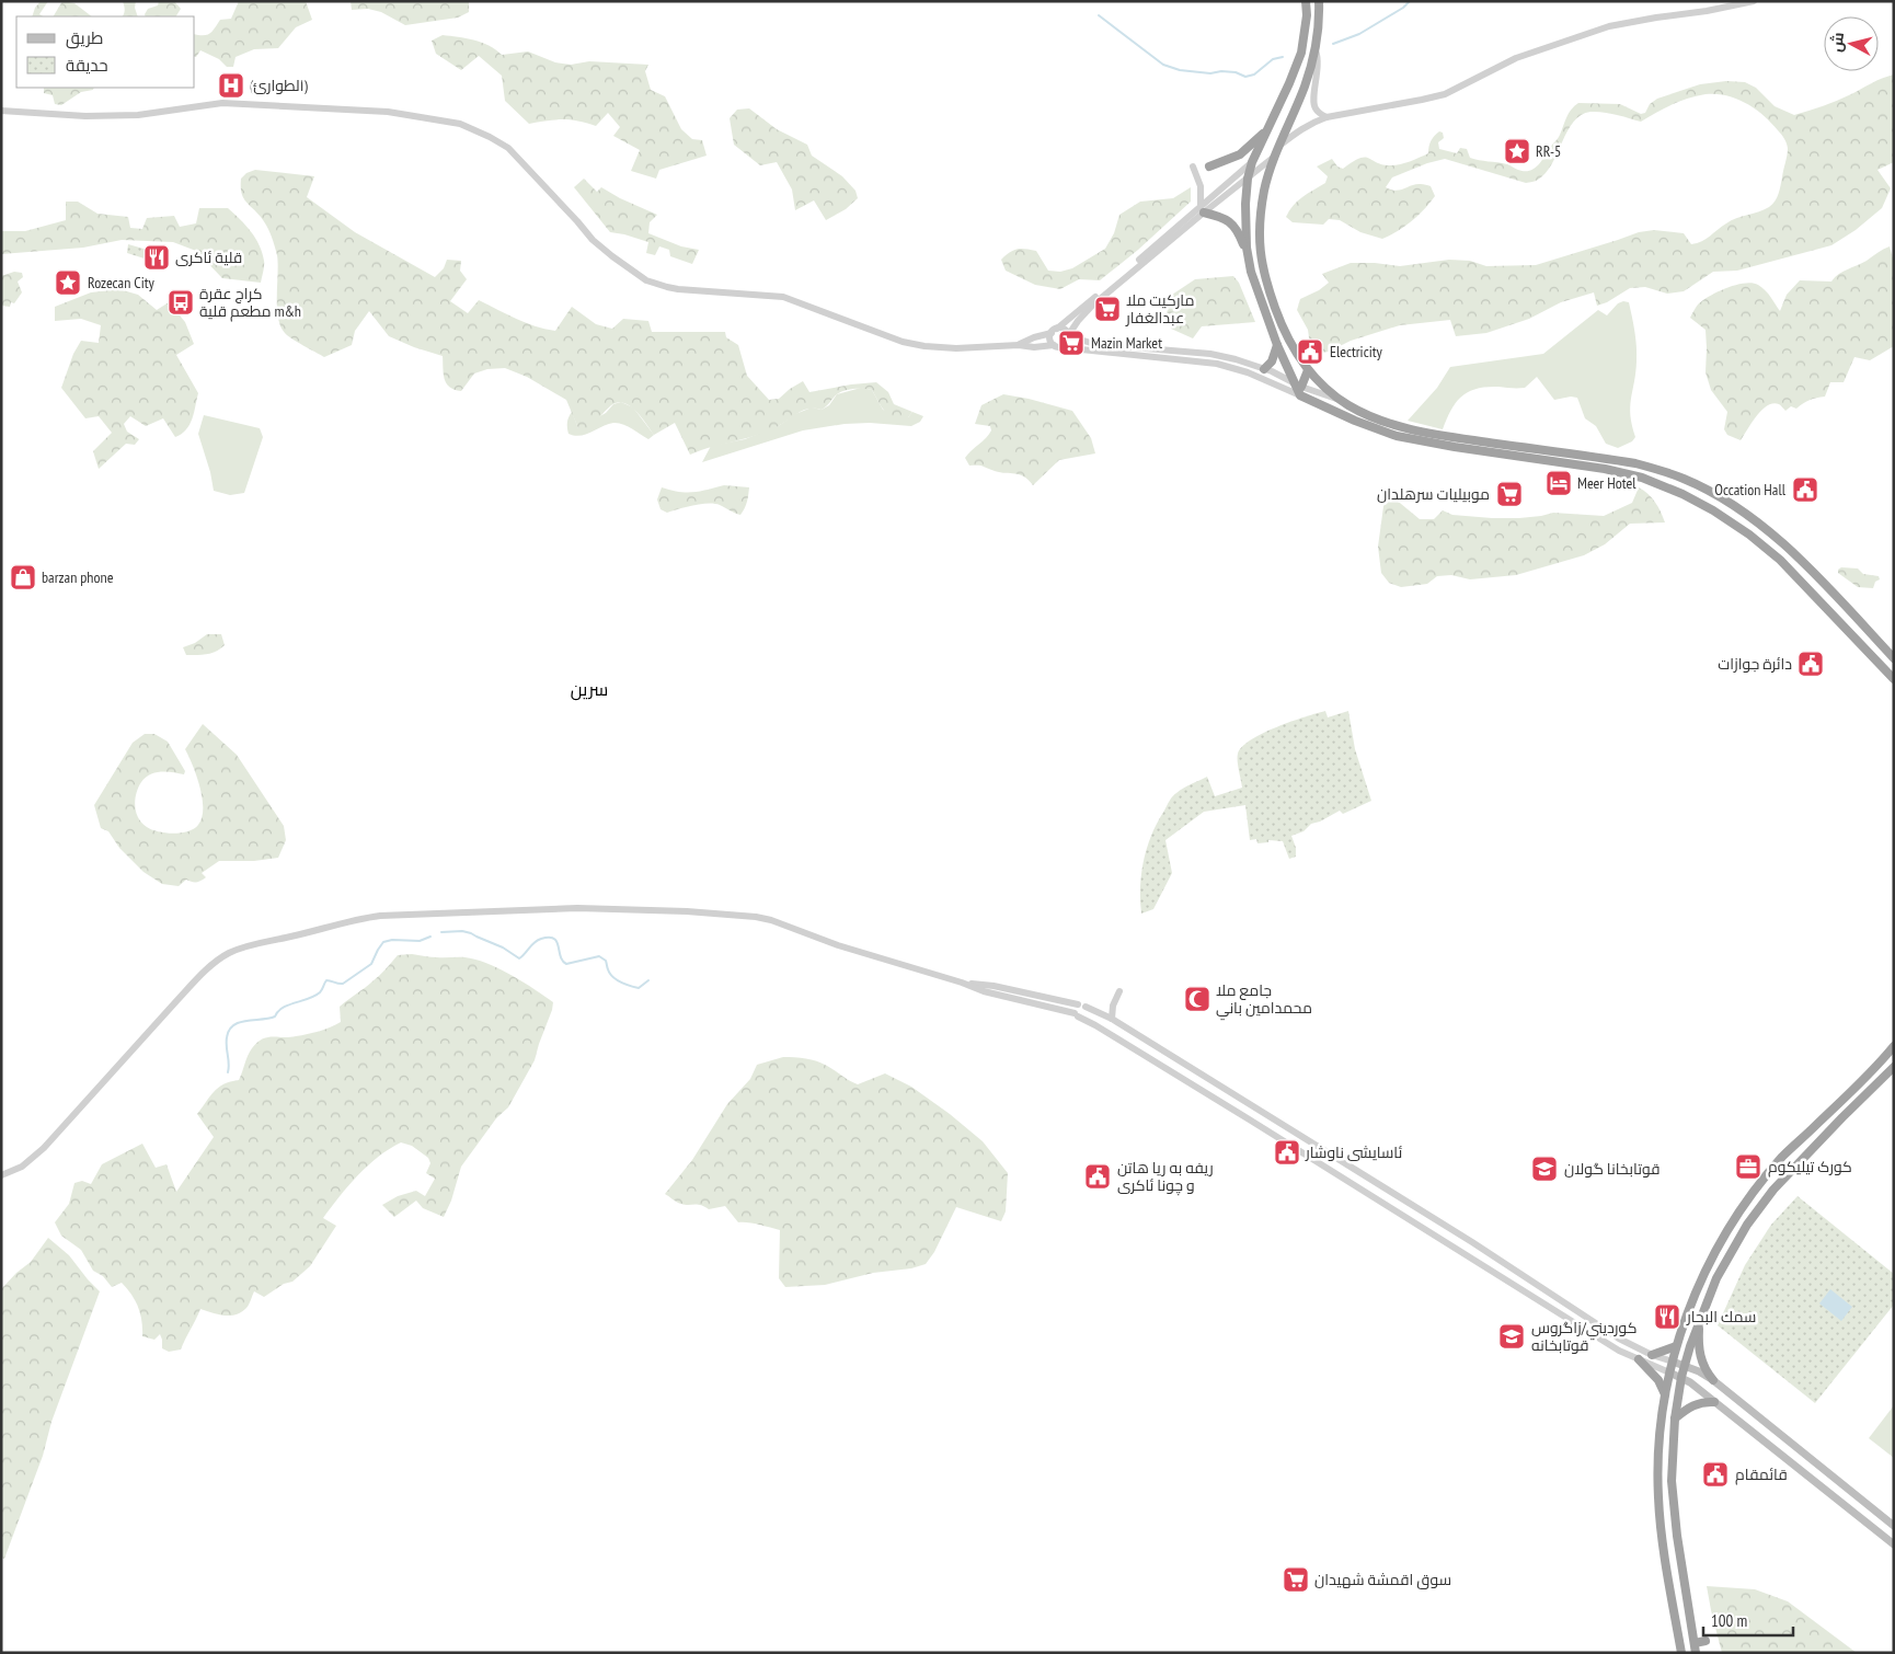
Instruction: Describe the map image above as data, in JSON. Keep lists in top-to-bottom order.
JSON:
{
  "districts": ["سرين"],
  "places": {
    "hospital": ["(الطوارئ)"],
    "place": ["RR-5", "Rozecan City"],
    "restaurant": ["قلية ئاكرى", "سمك البحار"],
    "bus stop": ["كراج عقرة مطعم قلية m&h"],
    "supermarket": [
      "ماركيت ملا عبدالغفار",
      "Mazin Market",
      "موبيليات سرهلدان",
      "سوق اقمشة شهيدان"
    ],
    "public building": [
      "Electricity",
      "Occation Hall",
      "دائرة جوازات",
      "ئاسايشى ناوشار",
      "ريفه به ريا هاتن و چونا ئاكرى",
      "قائمقام"
    ],
    "hotel": ["Meer Hotel"],
    "shop": ["barzan phone"],
    "mosque": ["جامع ملا محمدامين باني"],
    "office": ["کورک تيليكوم"],
    "school or university": ["قوتابخانا گولان", "كورديني/زاگروس قوتابخانه‌"]
  },
  "legend": ["طريق", "حديقة"],
  "scale_bar": "100 m",
  "north": "left"
}
